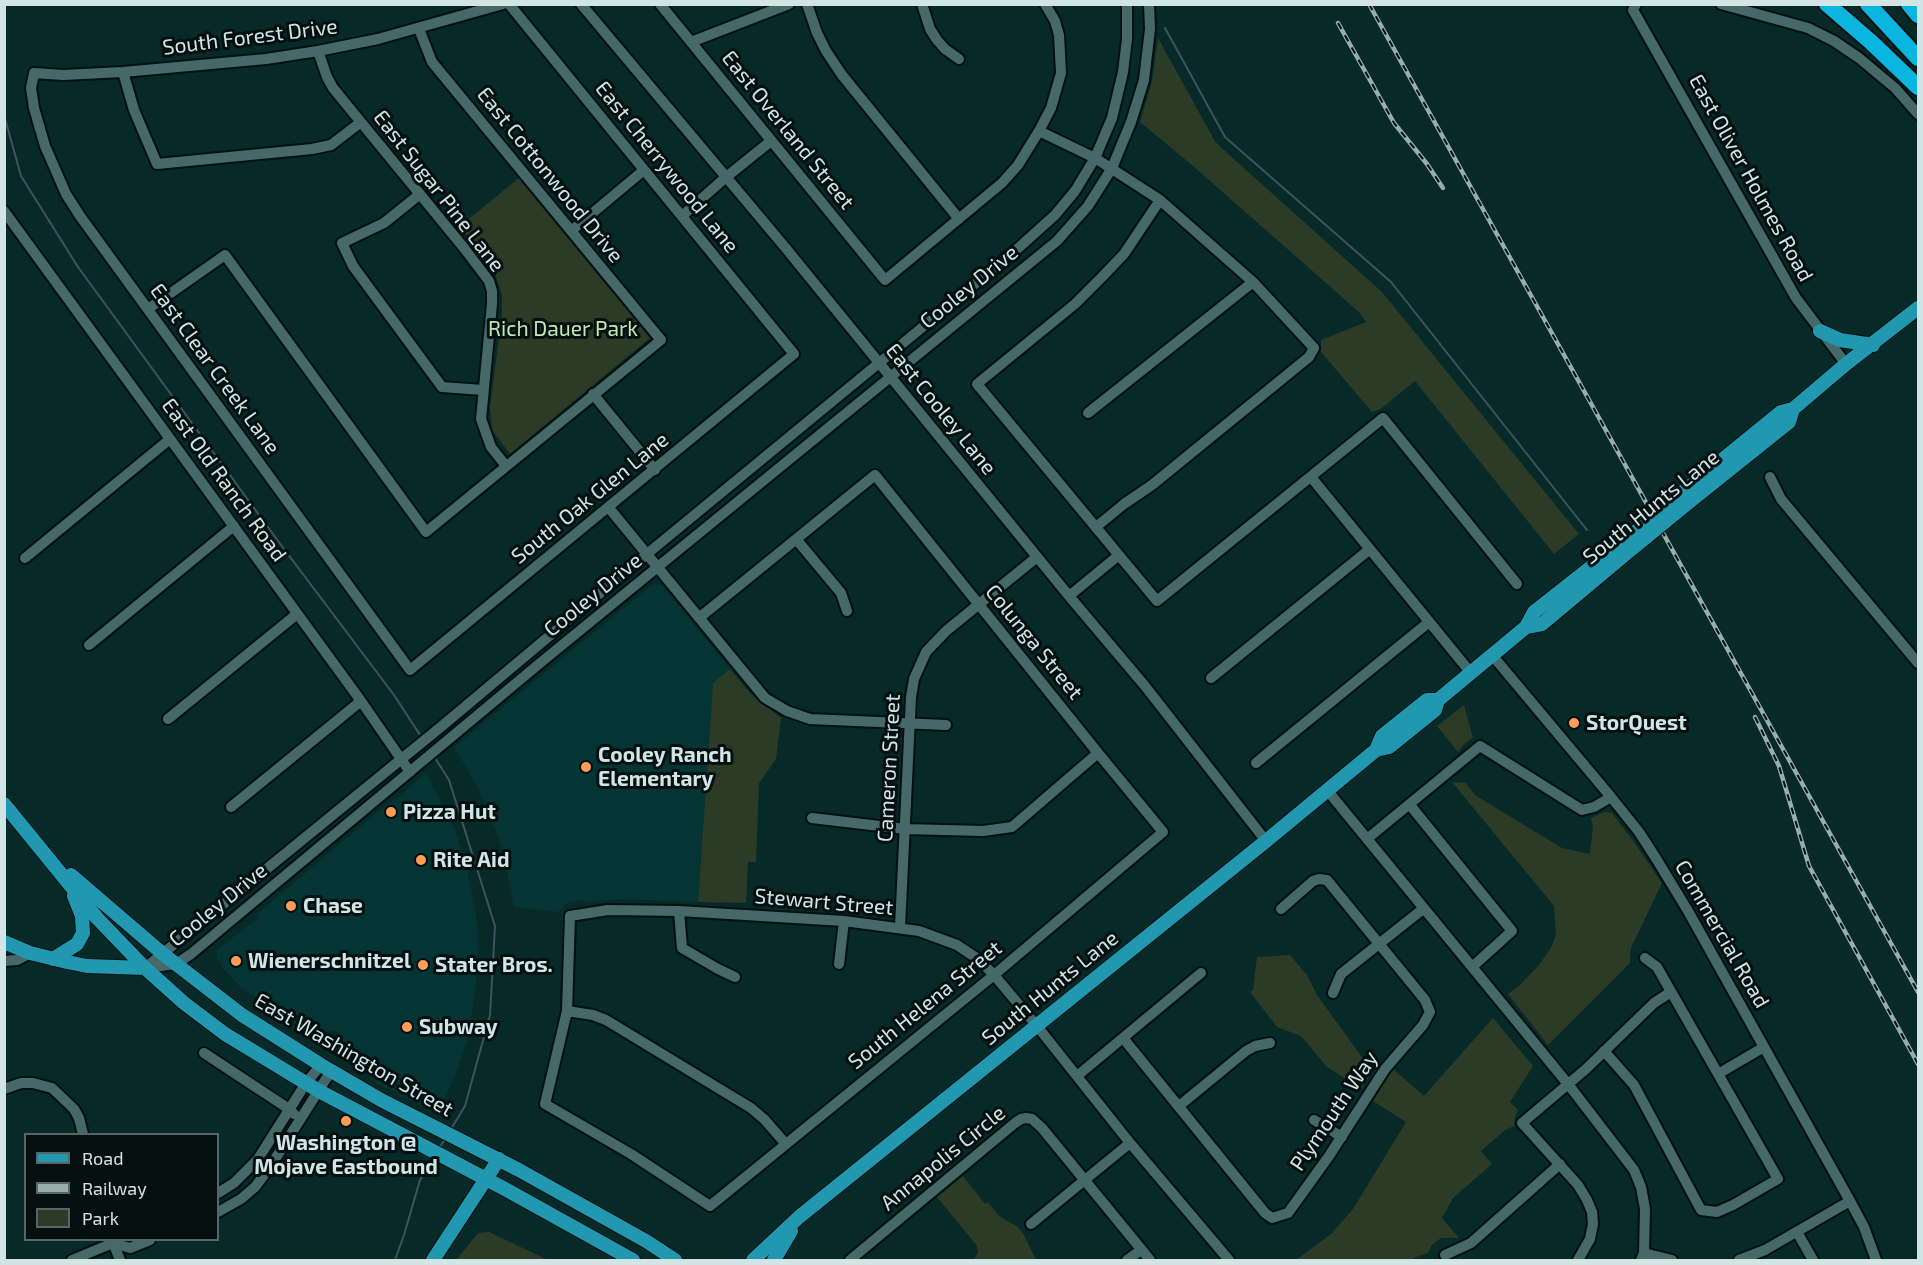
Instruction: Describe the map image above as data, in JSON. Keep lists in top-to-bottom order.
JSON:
{
  "streets": {
    "main road": ["South Hunts Lane", "East Washington Street"],
    "street": [
      "South Forest Drive",
      "East Overland Street",
      "East Cherrywood Lane",
      "East Cottonwood Drive",
      "East Oliver Holmes Road",
      "East Sugar Pine Lane",
      "Cooley Drive",
      "East Clear Creek Lane",
      "East Cooley Lane",
      "East Old Ranch Road",
      "South Oak Glen Lane",
      "Colunga Street",
      "Cameron Street",
      "Stewart Street",
      "Commercial Road",
      "South Helena Street",
      "Plymouth Way",
      "Annapolis Circle"
    ]
  },
  "crossings": [
    ["South Forest Drive", "East Cottonwood Drive"],
    ["South Forest Drive", "East Sugar Pine Lane"],
    ["South Forest Drive", "East Clear Creek Lane"],
    ["East Cherrywood Lane", "South Oak Glen Lane"],
    ["East Oliver Holmes Road", "South Hunts Lane"],
    ["Cooley Drive", "East Cooley Lane"],
    ["Cooley Drive", "East Old Ranch Road"],
    ["Cooley Drive", "East Washington Street"],
    ["East Clear Creek Lane", "South Oak Glen Lane"],
    ["East Cooley Lane", "South Hunts Lane"],
    ["East Cooley Lane", "Cameron Street"],
    ["South Hunts Lane", "Stewart Street"],
    ["South Hunts Lane", "Commercial Road"],
    ["Colunga Street", "Cameron Street"],
    ["Colunga Street", "South Helena Street"],
    ["Cameron Street", "Stewart Street"],
    ["Stewart Street", "South Helena Street"]
  ],
  "parks": ["Rich Dauer Park"],
  "places": [
    "StorQuest",
    "Cooley Ranch Elementary",
    "Pizza Hut",
    "Rite Aid",
    "Chase",
    "Wienerschnitzel",
    "Stater Bros.",
    "Subway",
    "Washington @ Mojave Eastbound"
  ],
  "legend": ["Road", "Railway", "Park"]
}
